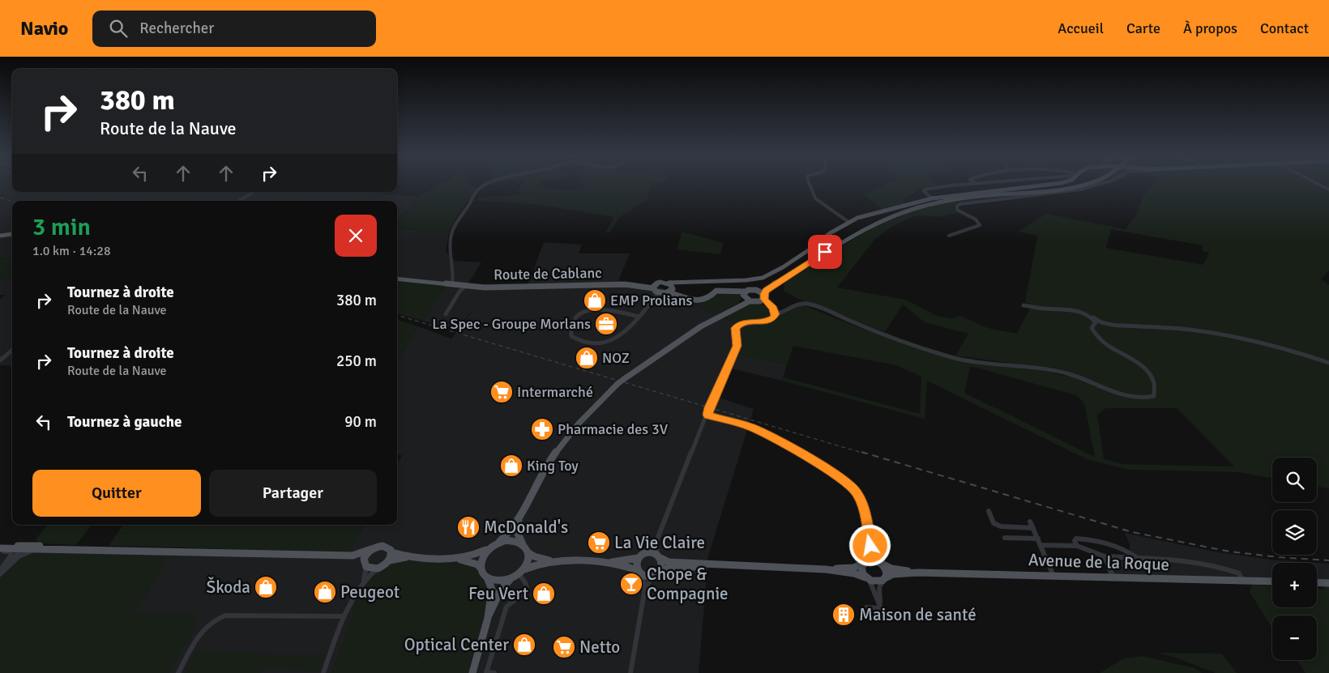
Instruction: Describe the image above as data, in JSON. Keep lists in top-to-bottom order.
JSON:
{
  "streets": {
    "main road": ["Route de Cablanc", "Avenue de la Roque"]
  },
  "places": {
    "shop": [
      "EMP Prolians",
      "NOZ",
      "King Toy",
      "Škoda",
      "Peugeot",
      "Feu Vert",
      "Optical Center"
    ],
    "office": ["La Spec - Groupe Morlans"],
    "supermarket": ["Intermarché", "La Vie Claire", "Netto"],
    "pharmacy": ["Pharmacie des 3V"],
    "restaurant": ["McDonald's"],
    "bar": ["Chope & Compagnie"],
    "building": ["Maison de santé"]
  },
  "page": {
    "header": "Navio",
    "search": "Rechercher",
    "nav": [
      "Accueil",
      "Carte",
      "À propos",
      "Contact"
    ],
    "turn": ["380 m", "Route de la Nauve"],
    "heading": ["3 min", "1.0 km · 14:28"],
    "list": [
      {
        "name": "Tournez à droite",
        "note": "Route de la Nauve",
        "value": "380 m"
      },
      {
        "name": "Tournez à droite",
        "note": "Route de la Nauve",
        "value": "250 m"
      },
      {
        "name": "Tournez à gauche",
        "value": "90 m"
      }
    ],
    "map_buttons": ["+", "−"],
    "buttons": ["Quitter", "Partager"]
  }
}
